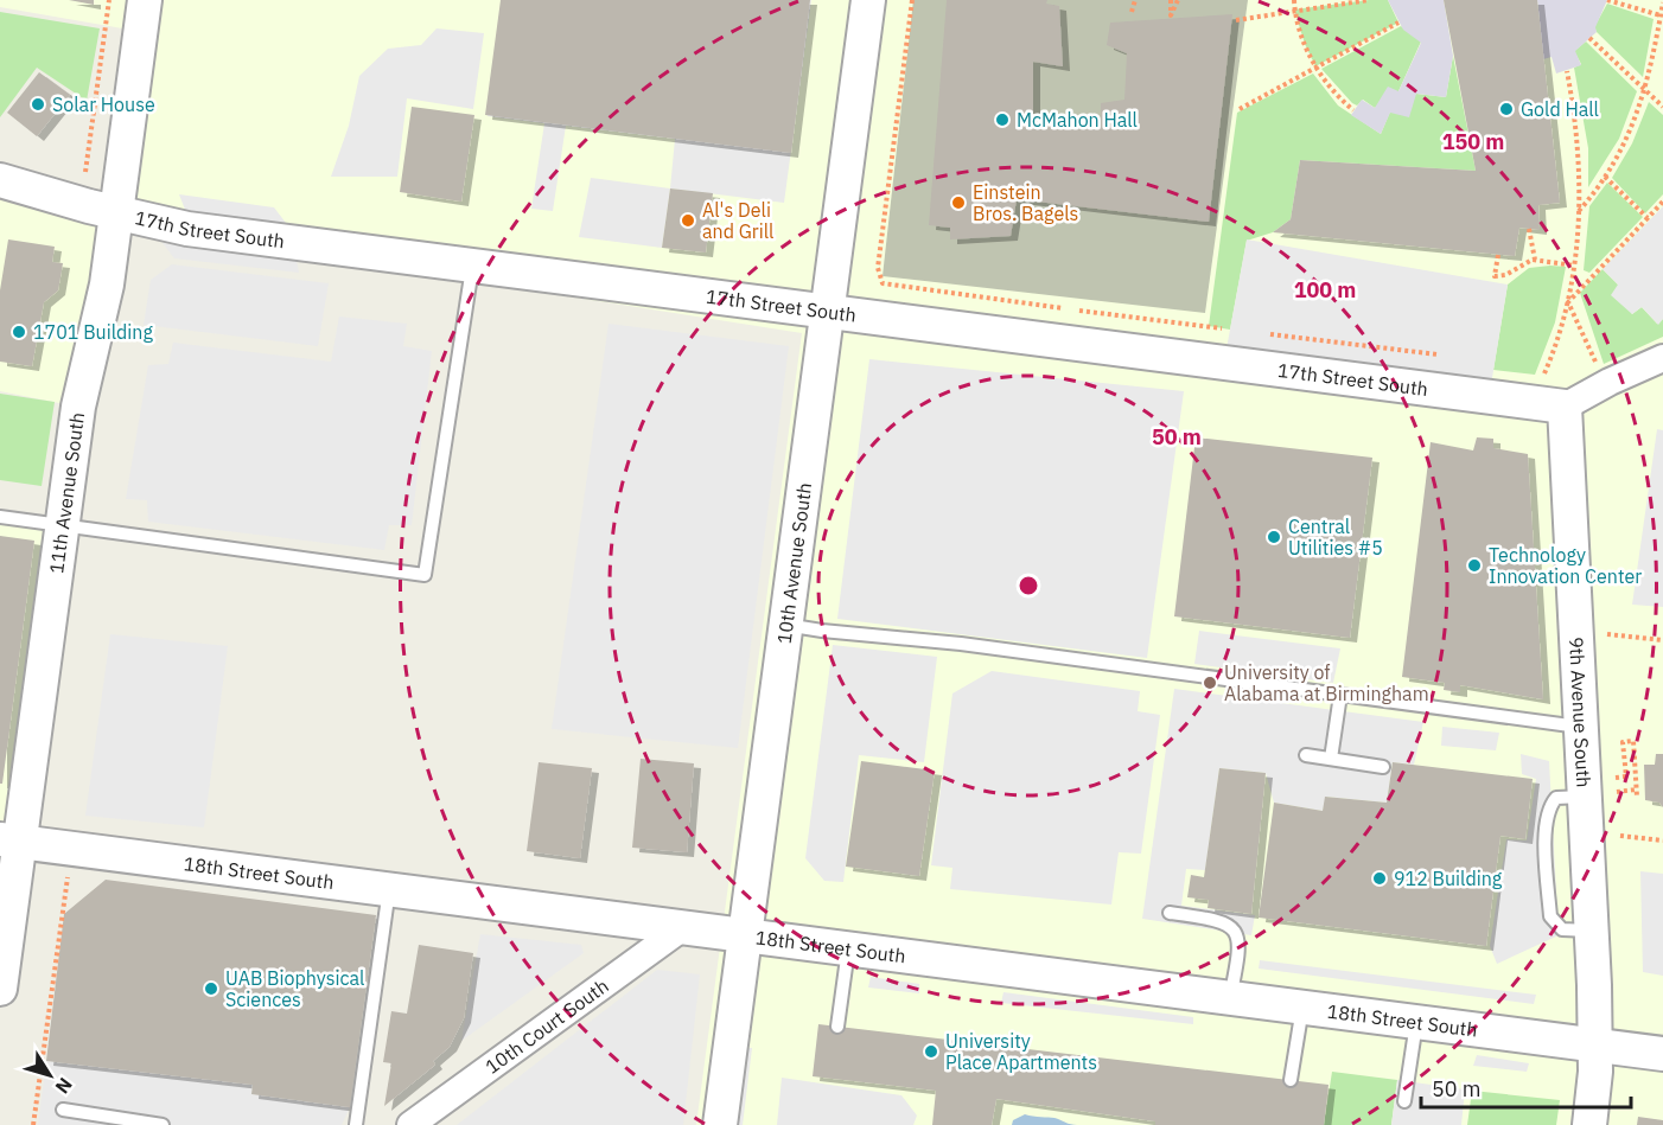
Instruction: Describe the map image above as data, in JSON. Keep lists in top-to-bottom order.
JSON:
{
  "streets": {
    "street": [
      "17th Street South",
      "11th Avenue South",
      "10th Avenue South",
      "9th Avenue South",
      "18th Street South",
      "10th Court South"
    ]
  },
  "crossings": [
    ["17th Street South", "11th Avenue South"],
    ["17th Street South", "10th Avenue South"],
    ["17th Street South", "9th Avenue South"],
    ["11th Avenue South", "18th Street South"],
    ["10th Avenue South", "18th Street South"],
    ["9th Avenue South", "18th Street South"],
    ["18th Street South", "10th Court South"]
  ],
  "places": [
    "Solar House",
    "Gold Hall",
    "McMahon Hall",
    "Einstein Bros. Bagels",
    "Al's Deli and Grill",
    "1701 Building",
    "Central Utilities #5",
    "Technology Innovation Center",
    "University of Alabama at Birmingham",
    "912 Building",
    "UAB Biophysical Sciences",
    "University Place Apartments"
  ],
  "scale_bar": "50 m",
  "north": "bottom right",
  "rings": ["150 m", "100 m", "50 m"]
}
